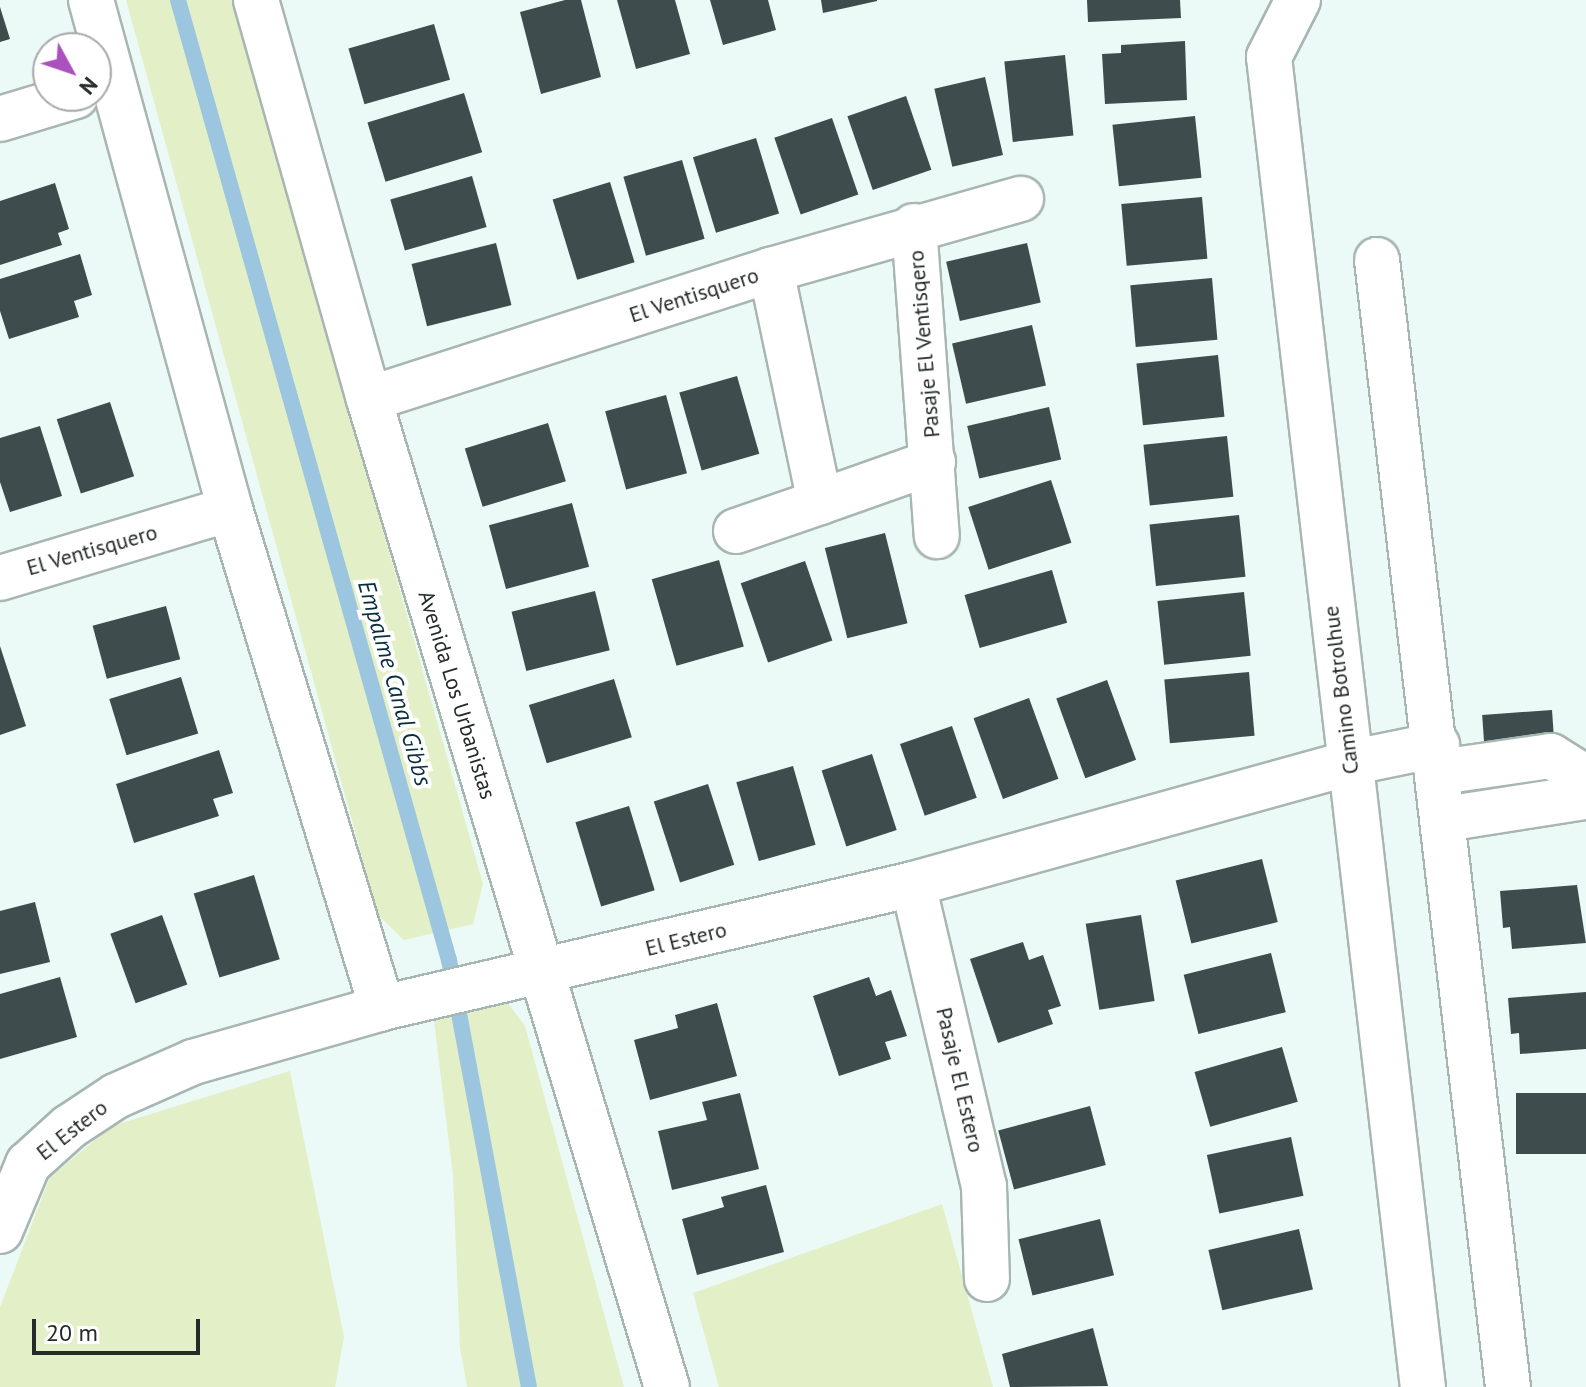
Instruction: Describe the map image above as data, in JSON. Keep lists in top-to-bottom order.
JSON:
{
  "streets": {
    "street": [
      "El Ventisquero",
      "Pasaje El Ventisqero",
      "Camino Botrolhue",
      "Avenida Los Urbanistas",
      "El Estero",
      "Pasaje El Estero"
    ]
  },
  "crossings": [
    ["El Ventisquero", "Pasaje El Ventisqero"],
    ["El Ventisquero", "Avenida Los Urbanistas"],
    ["Camino Botrolhue", "El Estero"],
    ["Avenida Los Urbanistas", "El Estero"],
    ["El Estero", "Pasaje El Estero"]
  ],
  "water": ["Empalme Canal Gibbs"],
  "scale_bar": "20 m",
  "north": "bottom right"
}
